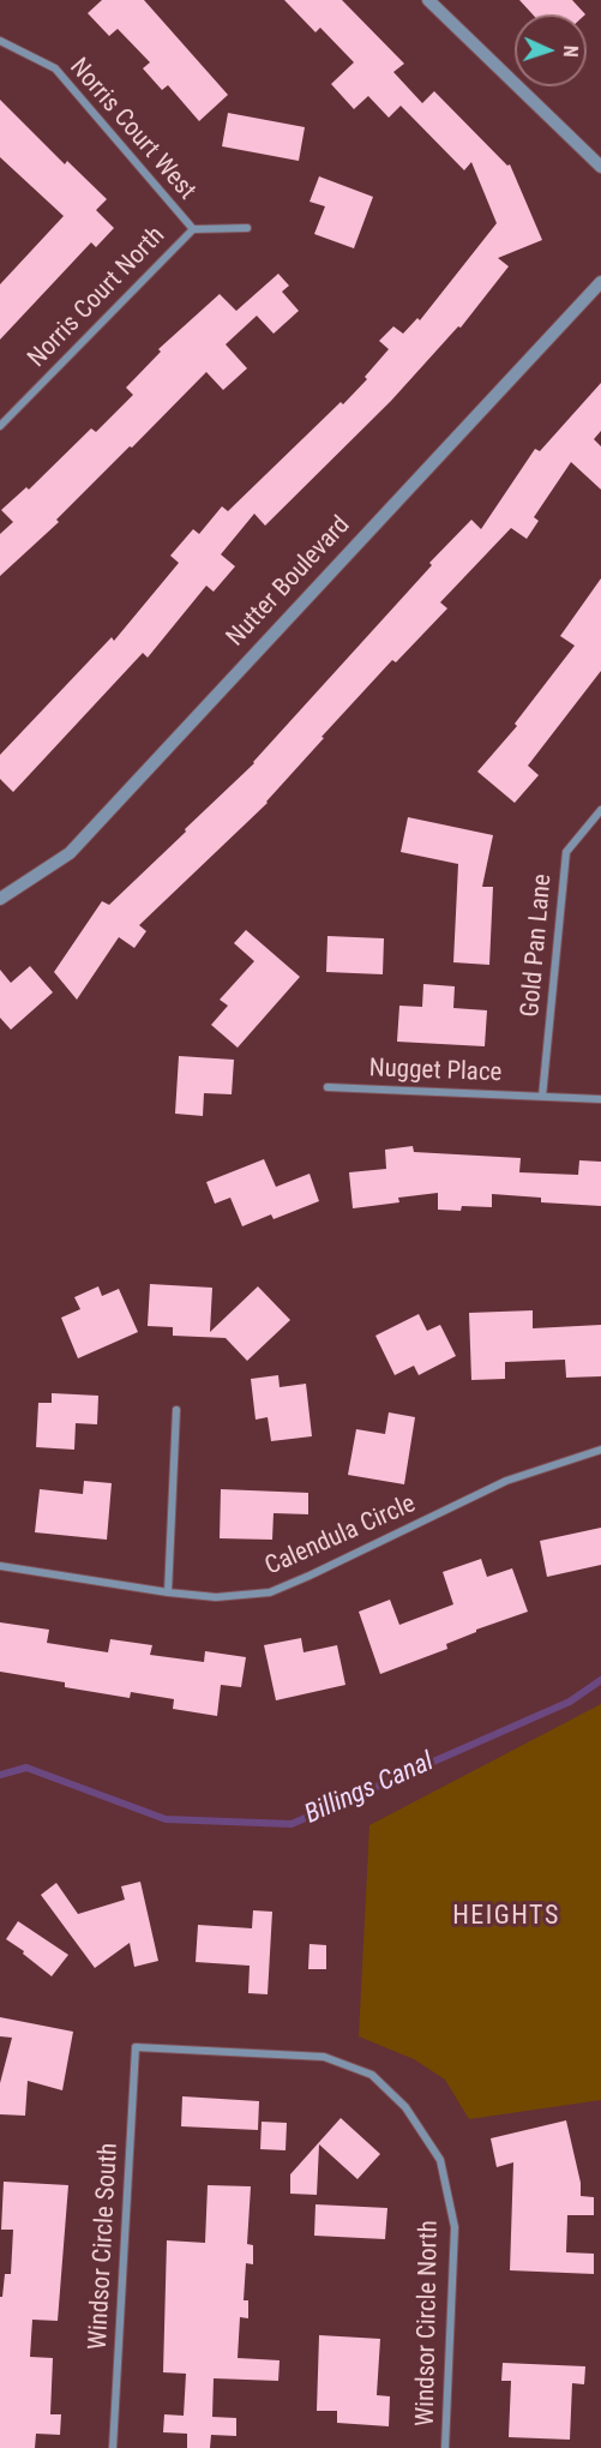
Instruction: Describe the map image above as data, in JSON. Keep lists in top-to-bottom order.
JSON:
{
  "streets": {
    "street": [
      "Norris Court West",
      "Norris Court North",
      "Nutter Boulevard",
      "Gold Pan Lane",
      "Nugget Place",
      "Calendula Circle",
      "Windsor Circle South",
      "Windsor Circle North"
    ]
  },
  "crossings": [
    ["Norris Court West", "Norris Court North"],
    ["Gold Pan Lane", "Nugget Place"],
    ["Windsor Circle South", "Windsor Circle North"]
  ],
  "districts": ["HEIGHTS"],
  "water": ["Billings Canal"],
  "north": "right"
}
